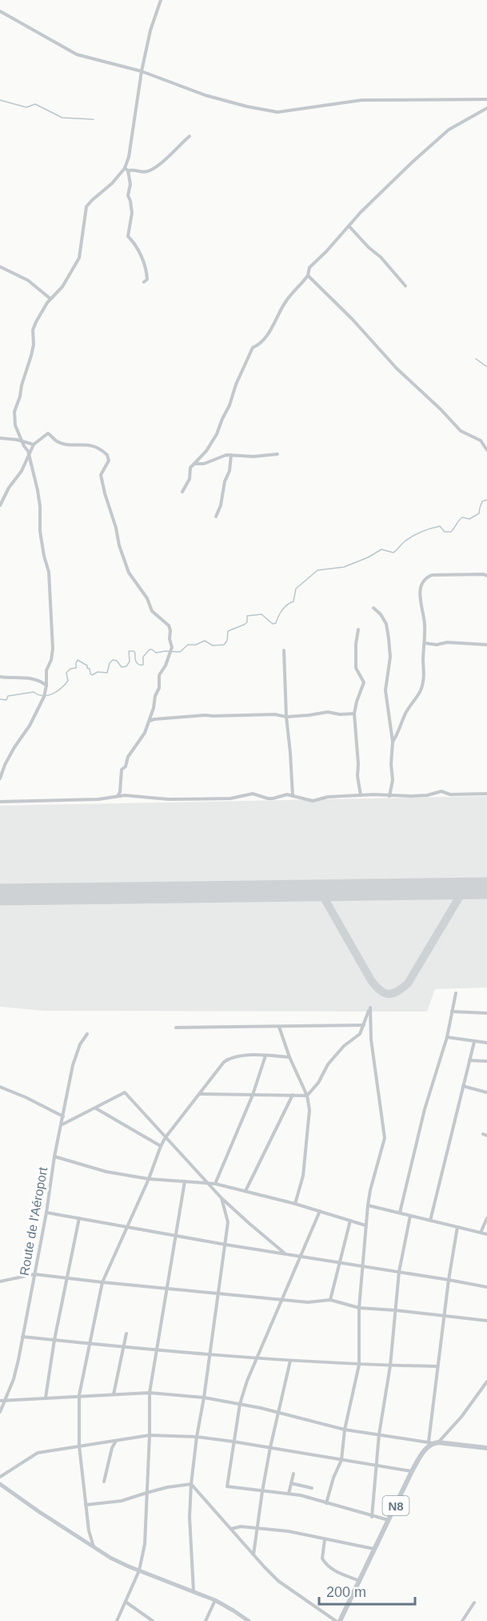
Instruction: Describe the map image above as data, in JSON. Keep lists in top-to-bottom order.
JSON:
{
  "streets": {
    "main road": ["N8"],
    "street": ["Route de l'Aéroport"]
  },
  "scale_bar": "200 m"
}
